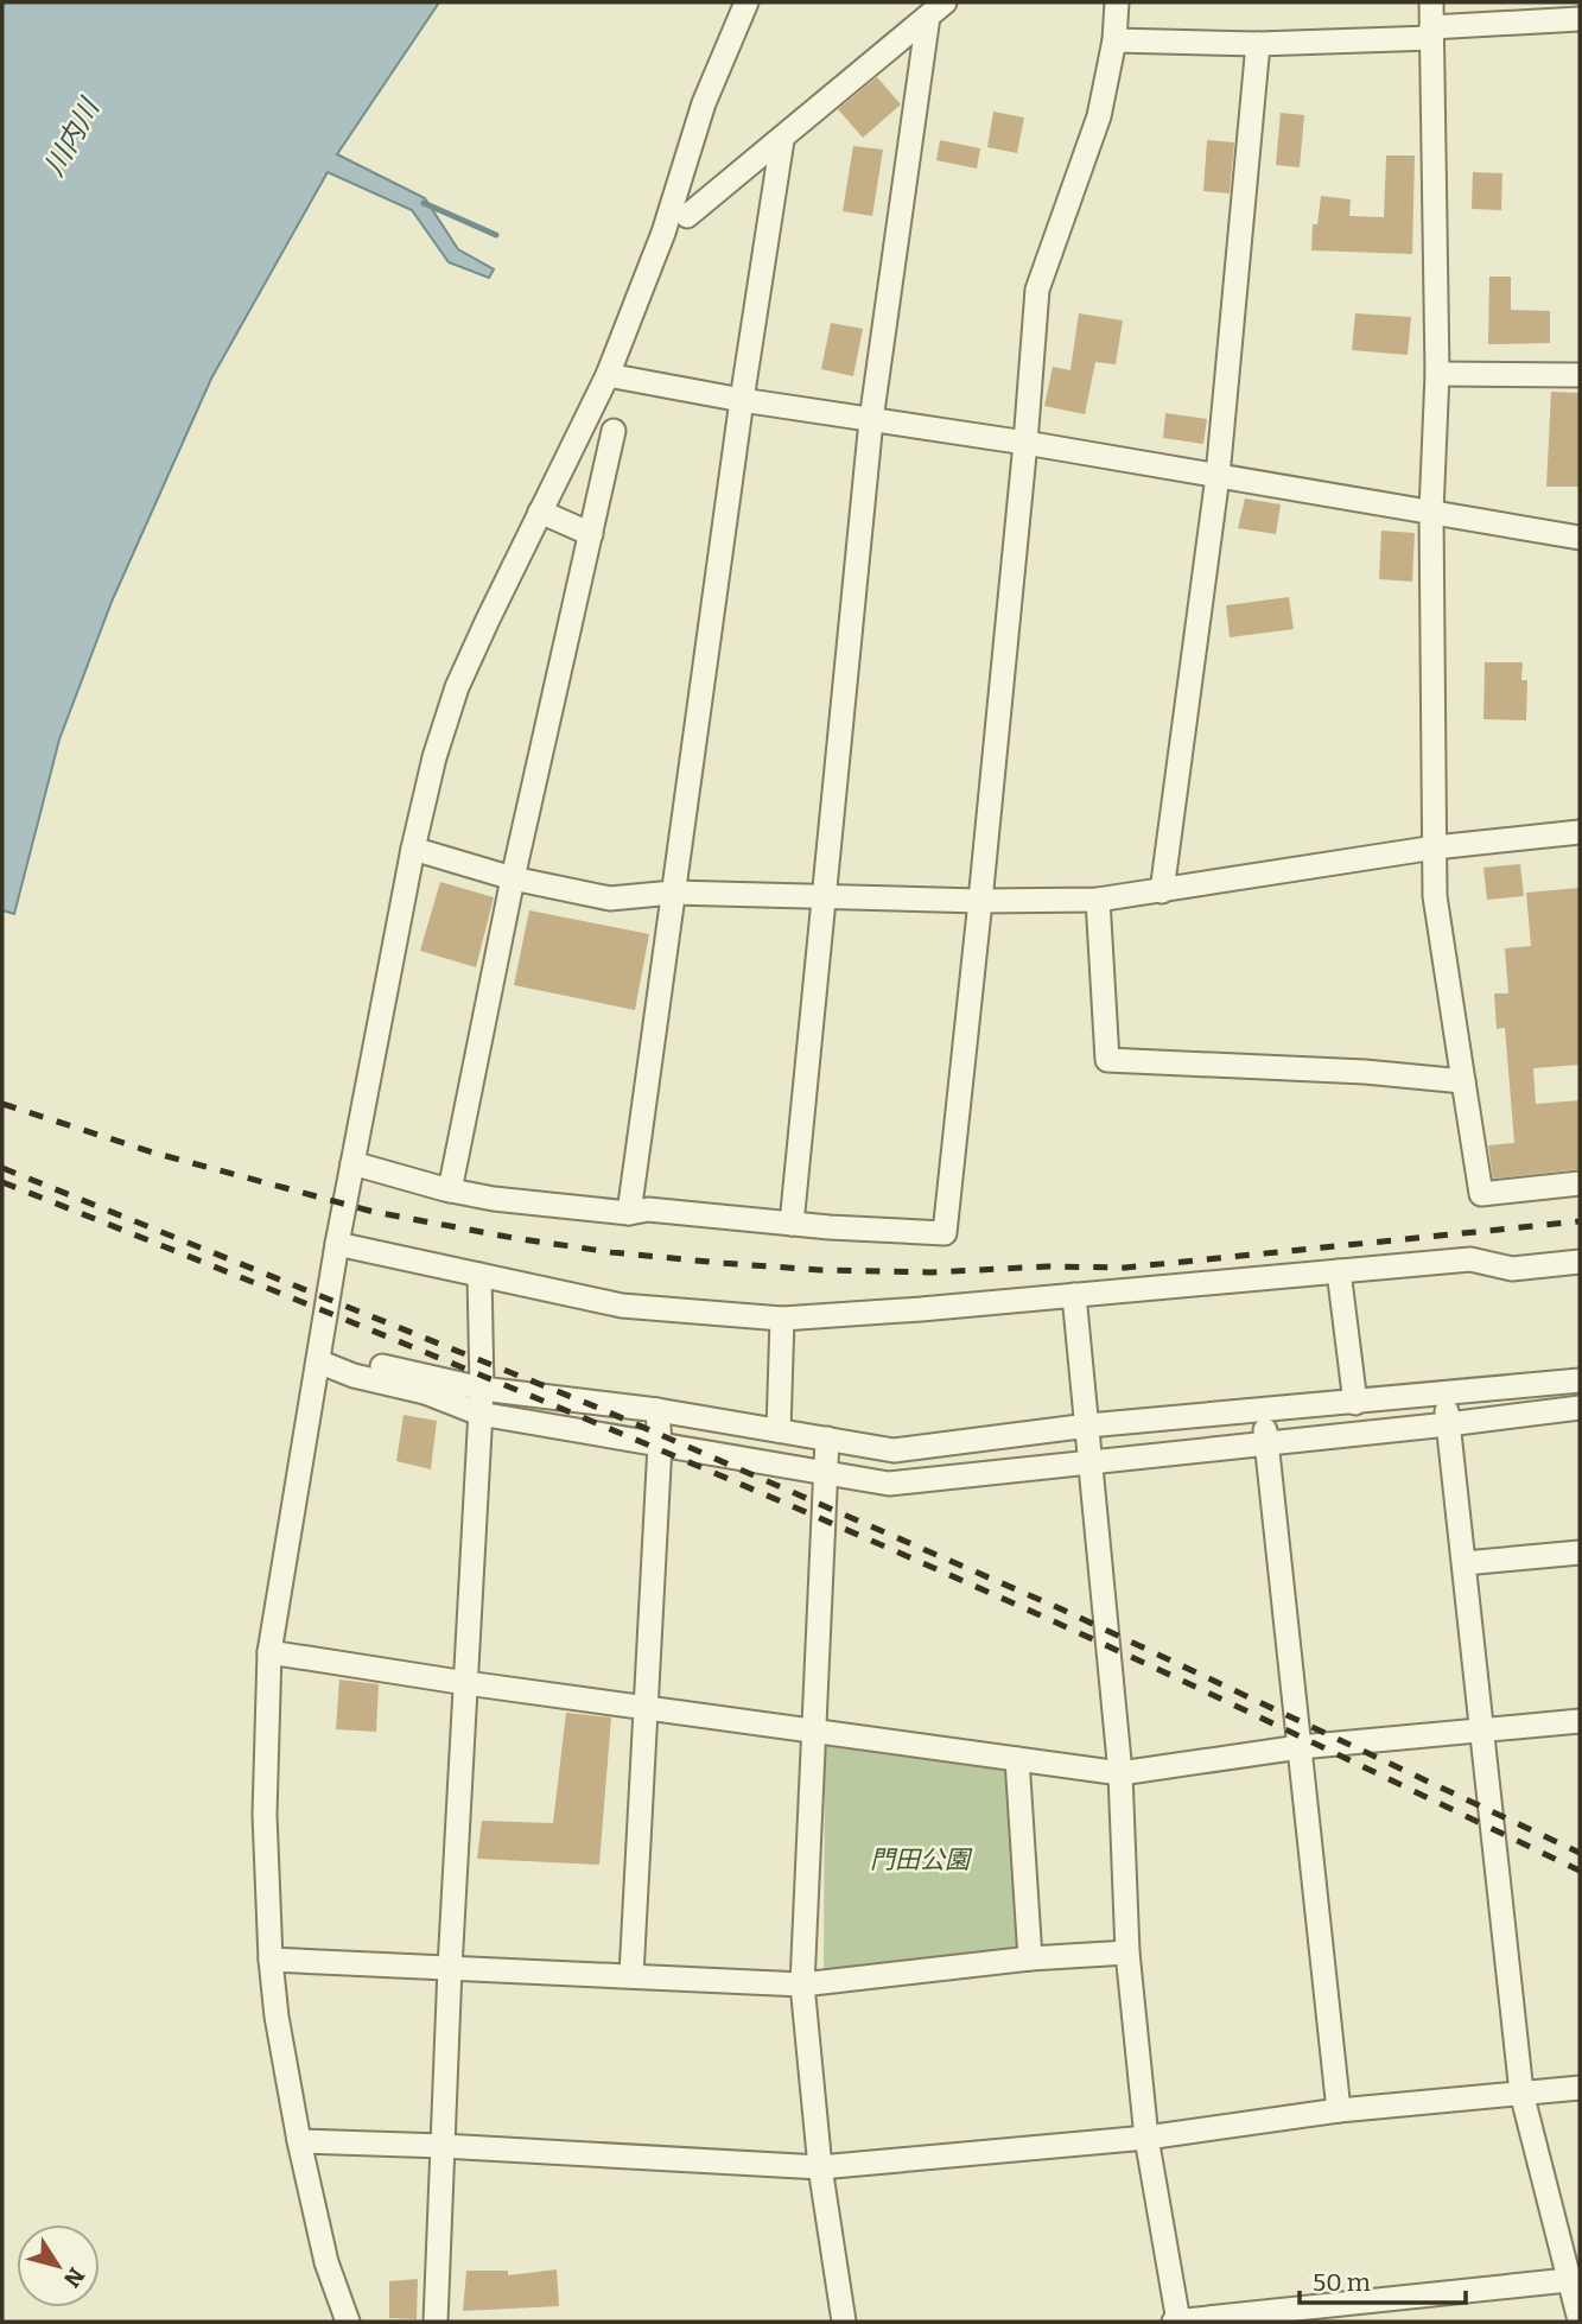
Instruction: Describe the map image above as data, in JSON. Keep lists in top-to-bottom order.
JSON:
{
  "water": ["川内川"],
  "parks": ["門田公園"],
  "scale_bar": "50 m",
  "north": "bottom right"
}
